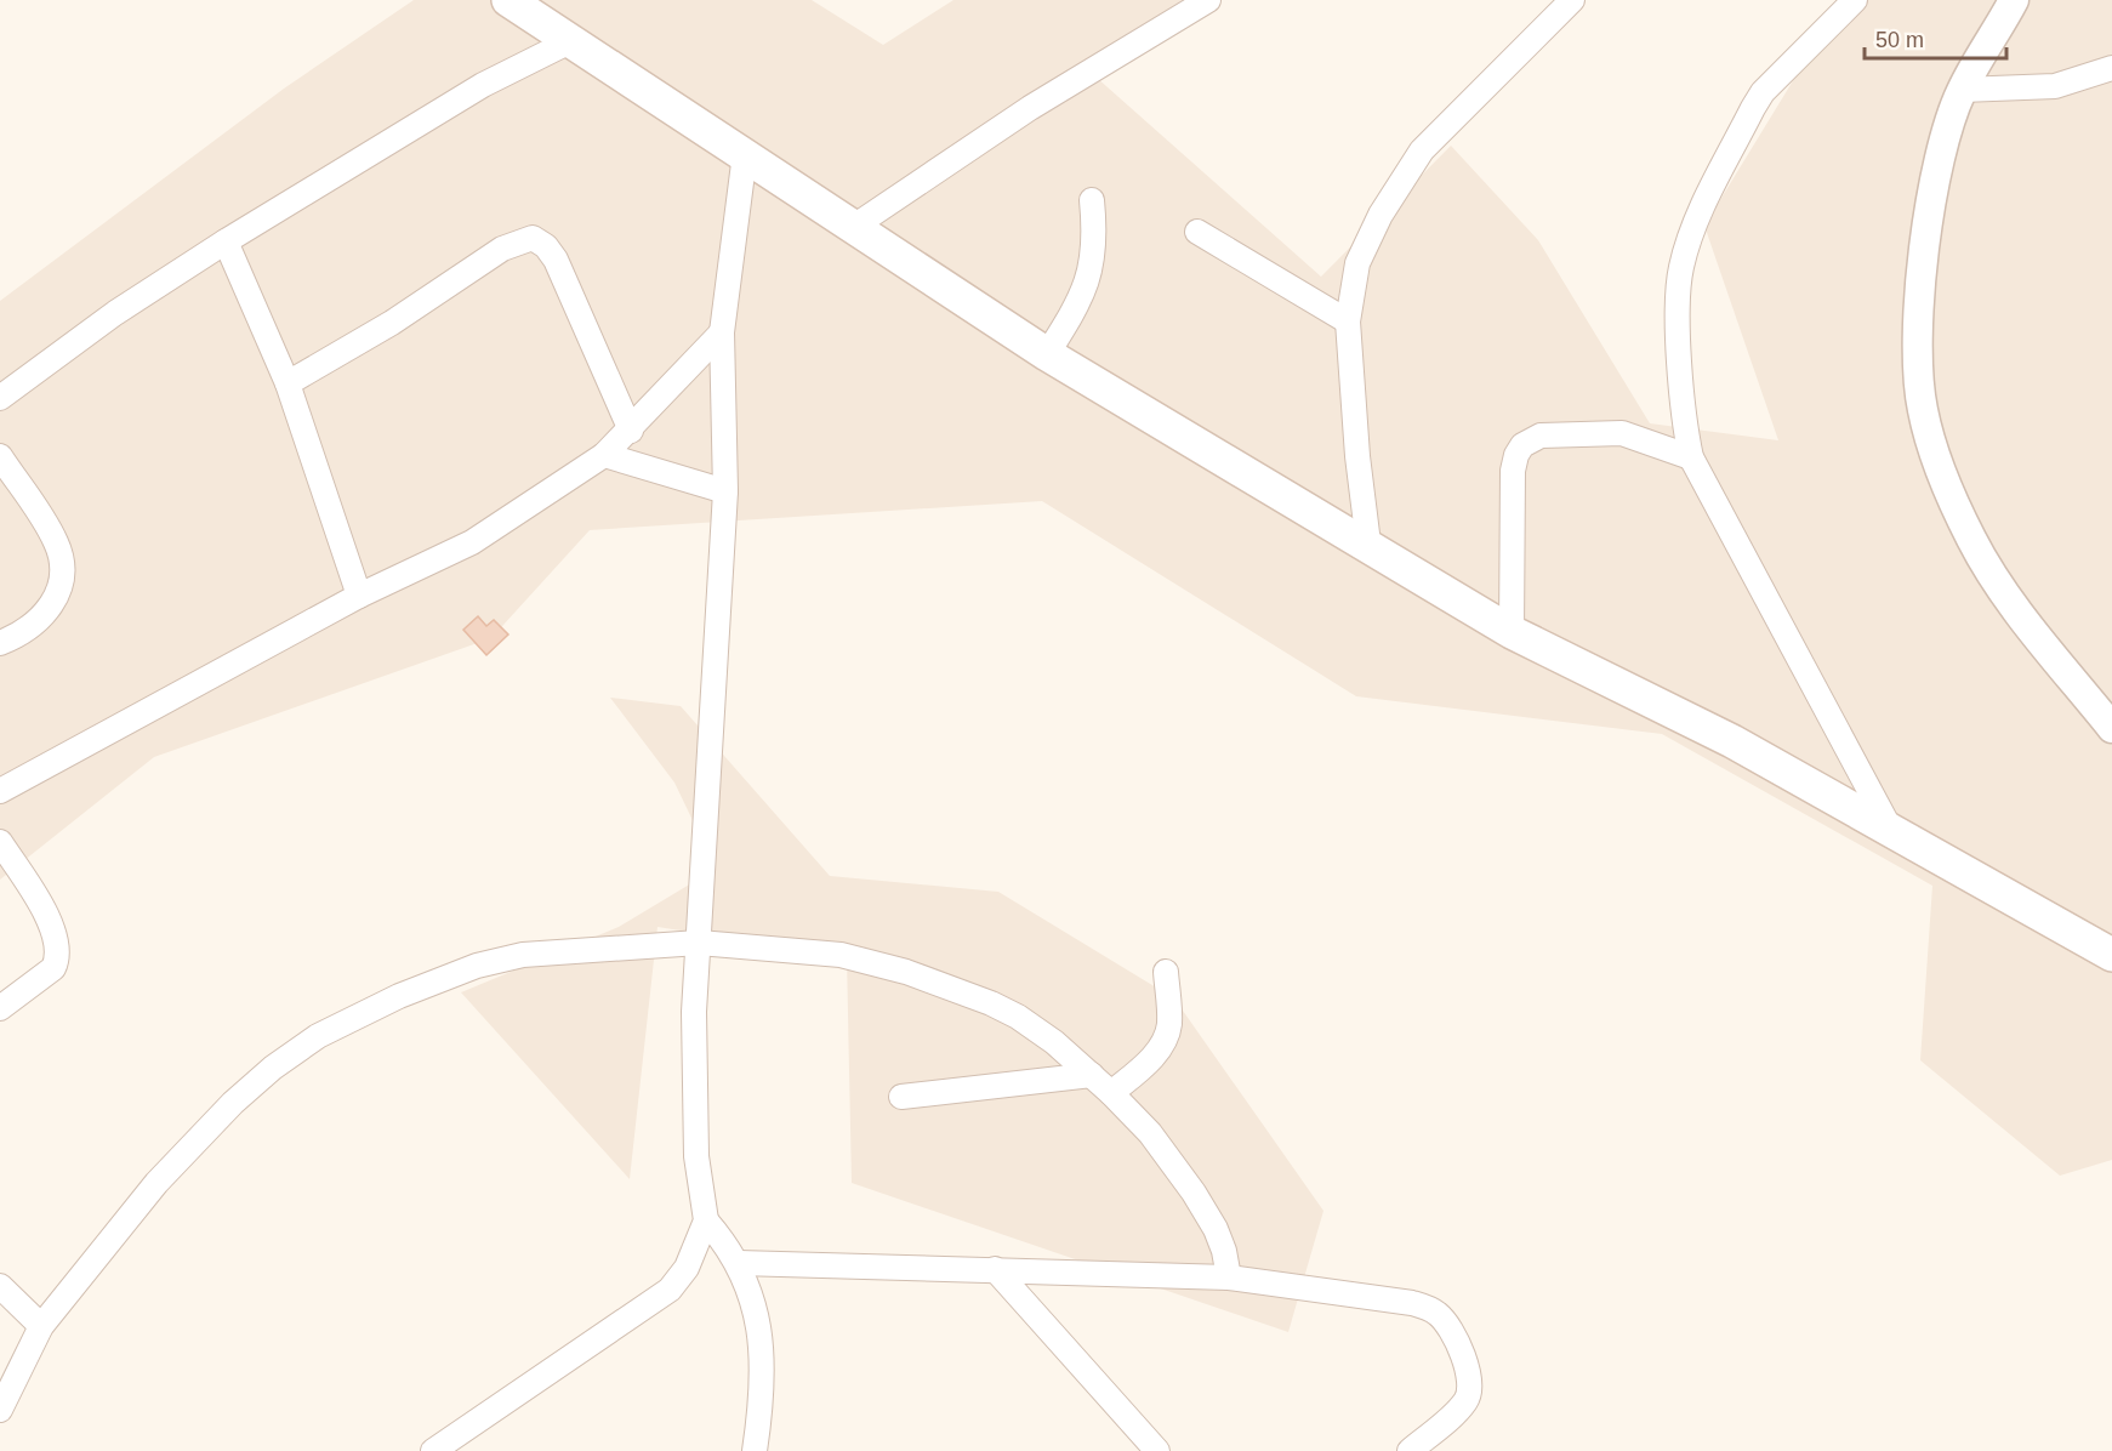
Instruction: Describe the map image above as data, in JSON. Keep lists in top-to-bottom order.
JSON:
{
  "scale_bar": "50 m"
}
